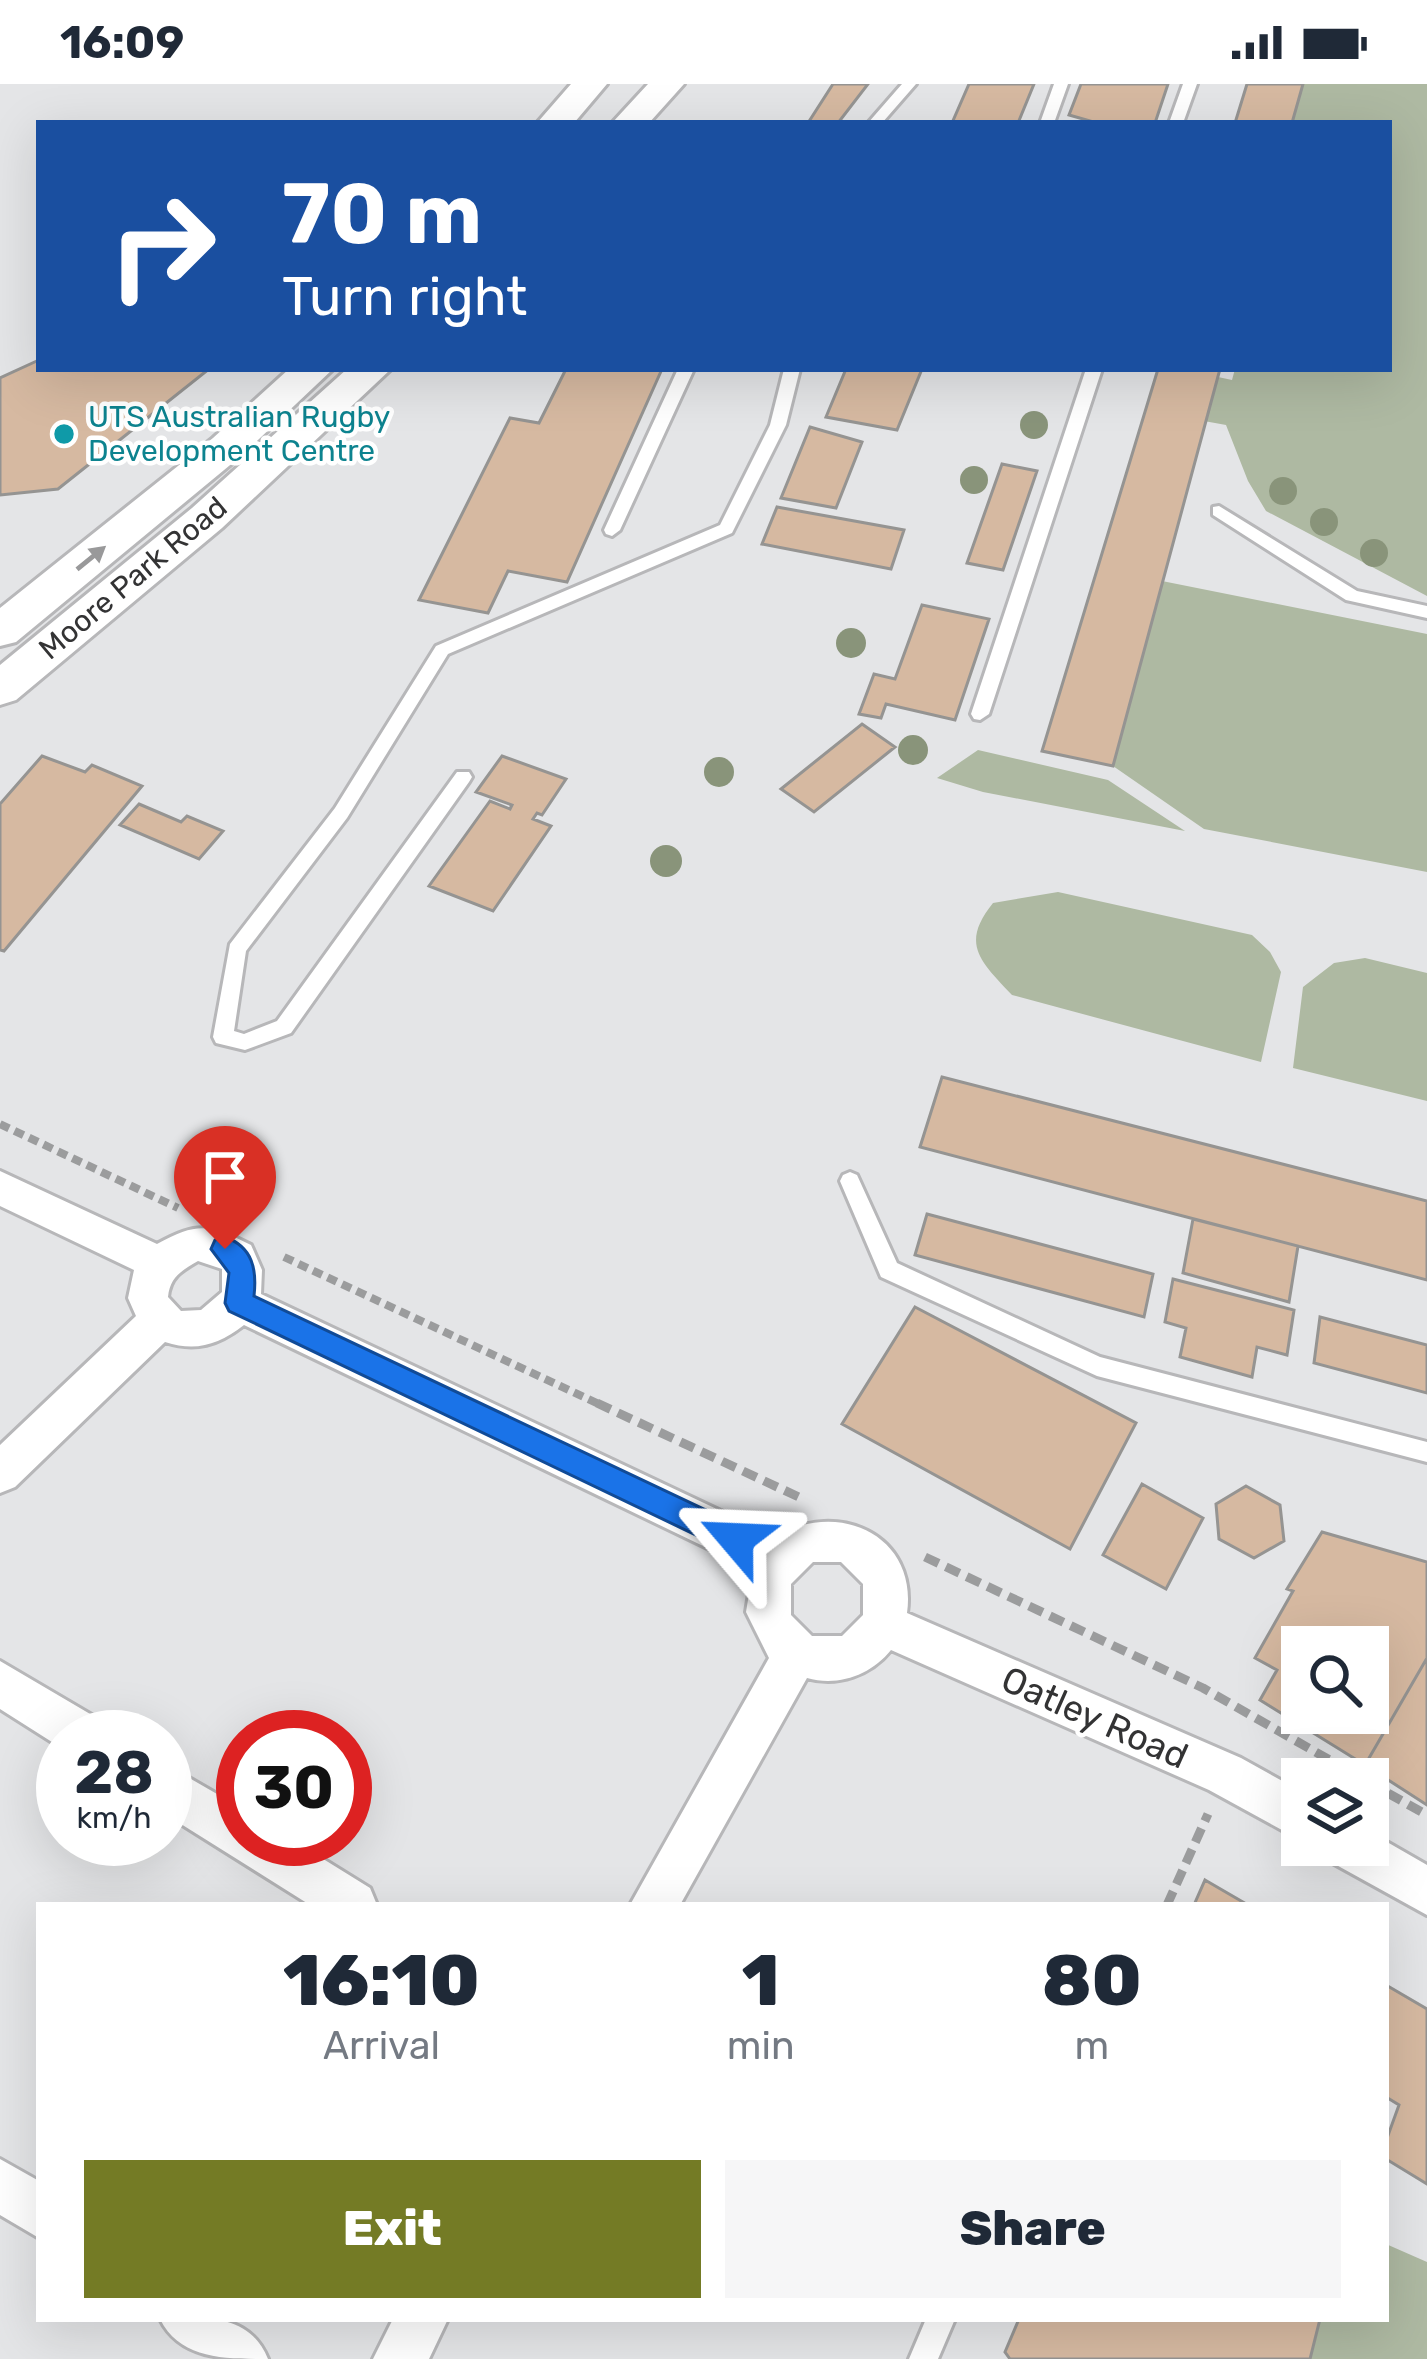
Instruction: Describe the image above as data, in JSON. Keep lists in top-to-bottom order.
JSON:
{
  "streets": {
    "main road": ["Moore Park Road"],
    "street": ["Oatley Road"]
  },
  "places": ["UTS Australian Rugby Development Centre"],
  "page": {
    "status": "16:09",
    "turn": ["70 m", "Turn right"],
    "speed": "28 km/h",
    "limit": "30",
    "eta": [
      "16:10",
      "Arrival",
      "1",
      "min",
      "80",
      "m"
    ],
    "buttons": ["Exit", "Share"]
  }
}
